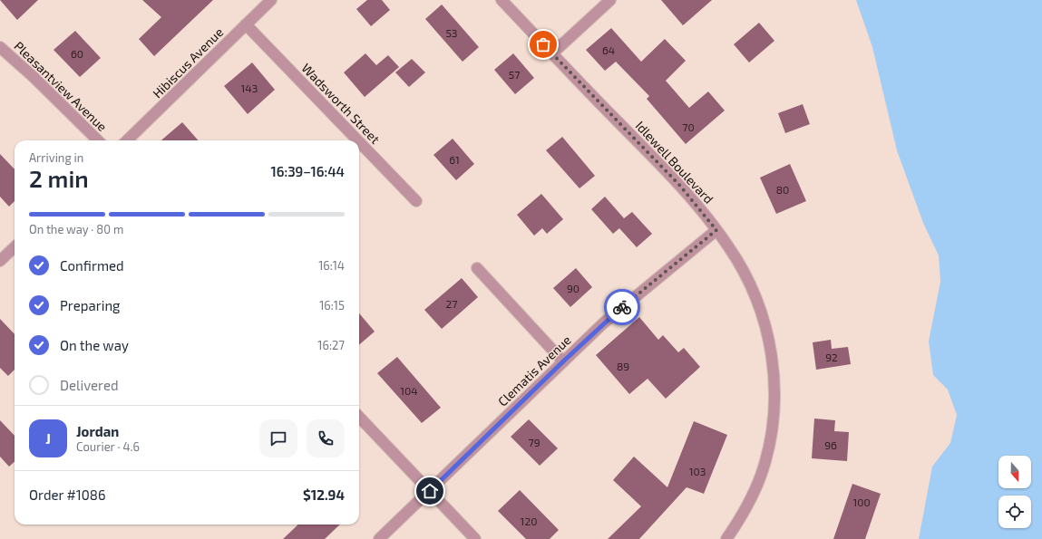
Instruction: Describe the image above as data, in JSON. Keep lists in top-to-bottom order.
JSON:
{
  "streets": {
    "street": [
      "Hibiscus Avenue",
      "Pleasantview Avenue",
      "Wadsworth Street",
      "Idlewell Boulevard",
      "Clematis Avenue"
    ]
  },
  "crossings": [
    ["Hibiscus Avenue", "Wadsworth Street"],
    ["Idlewell Boulevard", "Clematis Avenue"]
  ],
  "house_numbers": [
    "53",
    "64",
    "60",
    "57",
    "143",
    "70",
    "61",
    "80",
    "90",
    "27",
    "92",
    "89",
    "104",
    "79",
    "96",
    "103",
    "100",
    "120"
  ],
  "north": "bottom",
  "page": {
    "heading": ["2 min", "Arriving in", "16:39–16:44"],
    "panel": [
      "Jordan",
      "Courier · 4.6",
      "Order #1086",
      "$12.94"
    ],
    "bar": "On the way · 80 m",
    "list": [
      ["Confirmed", "16:14"],
      ["Preparing", "16:15"],
      ["On the way", "16:27"],
      "Delivered"
    ],
    "round": "J"
  }
}
